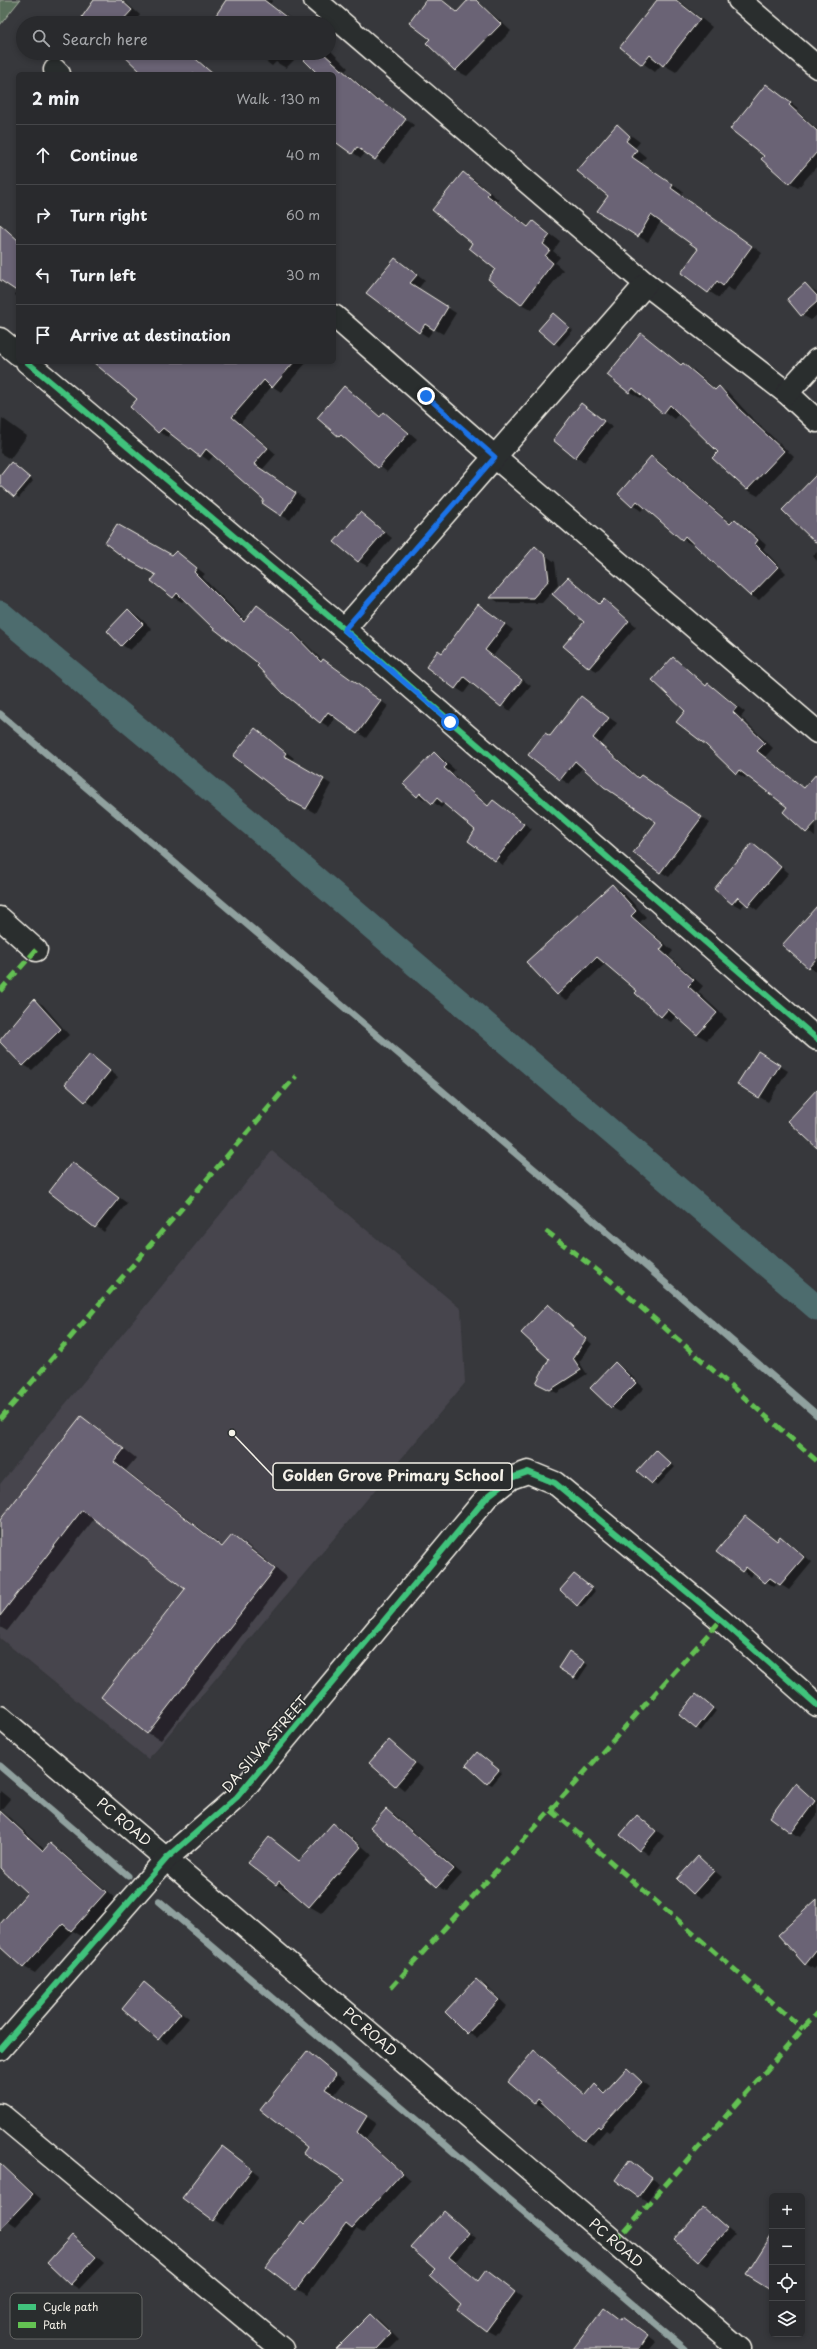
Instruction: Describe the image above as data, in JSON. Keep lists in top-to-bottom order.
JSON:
{
  "streets": {
    "street": ["DA SILVA STREET", "PC ROAD"]
  },
  "crossings": [
    ["DA SILVA STREET", "PC ROAD"]
  ],
  "places": ["Golden Grove Primary School"],
  "legend": ["Cycle path", "Path"],
  "page": {
    "search": "Search here",
    "heading": ["2 min", "Walk · 130 m"],
    "list": [
      ["Continue", "40 m"],
      ["Turn right", "60 m"],
      ["Turn left", "30 m"],
      "Arrive at destination"
    ],
    "map_buttons": ["+", "−"]
  }
}
